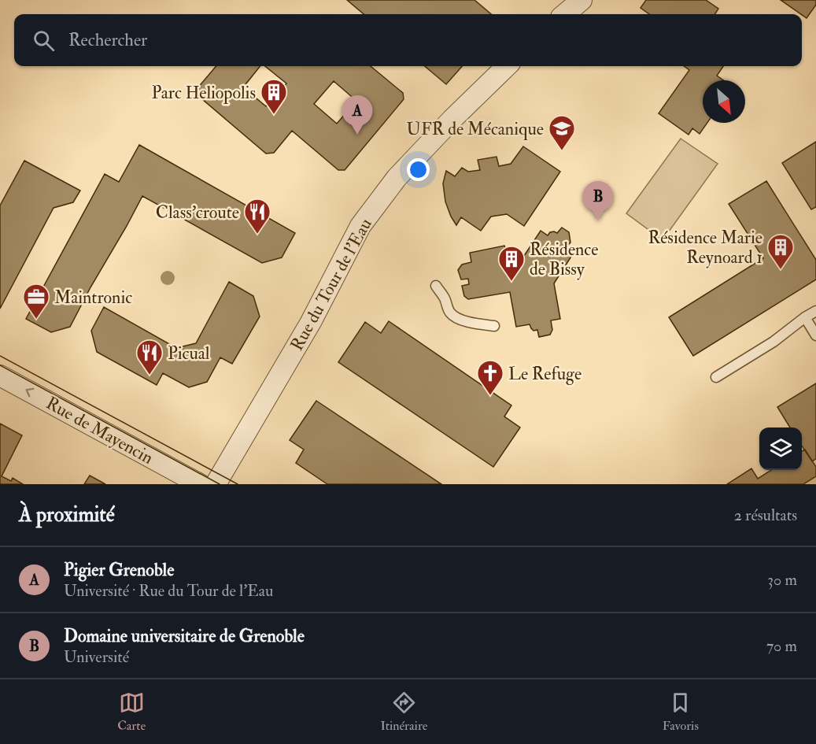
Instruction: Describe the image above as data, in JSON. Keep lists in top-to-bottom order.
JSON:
{
  "streets": {
    "street": ["Rue du Tour de l'Eau", "Rue de Mayencin"]
  },
  "one_way": ["Rue de Mayencin"],
  "places": {
    "building": ["Parc Heliopolis", "Résidence Marie Reynoard 1", "Résidence de Bissy"],
    "school or university": ["UFR de Mécanique"],
    "restaurant": ["Class'croute", "Picual"],
    "office": ["Maintronic"],
    "church": ["Le Refuge"]
  },
  "north": "bottom right",
  "page": {
    "search": "Rechercher",
    "pins": ["A", "B"],
    "heading": ["À proximité", "2 résultats"],
    "list": [
      {
        "mark": "A",
        "name": "Pigier Grenoble",
        "note": "Université · Rue du Tour de l'Eau",
        "value": "30 m"
      },
      {
        "mark": "B",
        "name": "Domaine universitaire de Grenoble",
        "note": "Université",
        "value": "70 m"
      }
    ],
    "nav": ["Carte", "Itinéraire", "Favoris"]
  }
}
